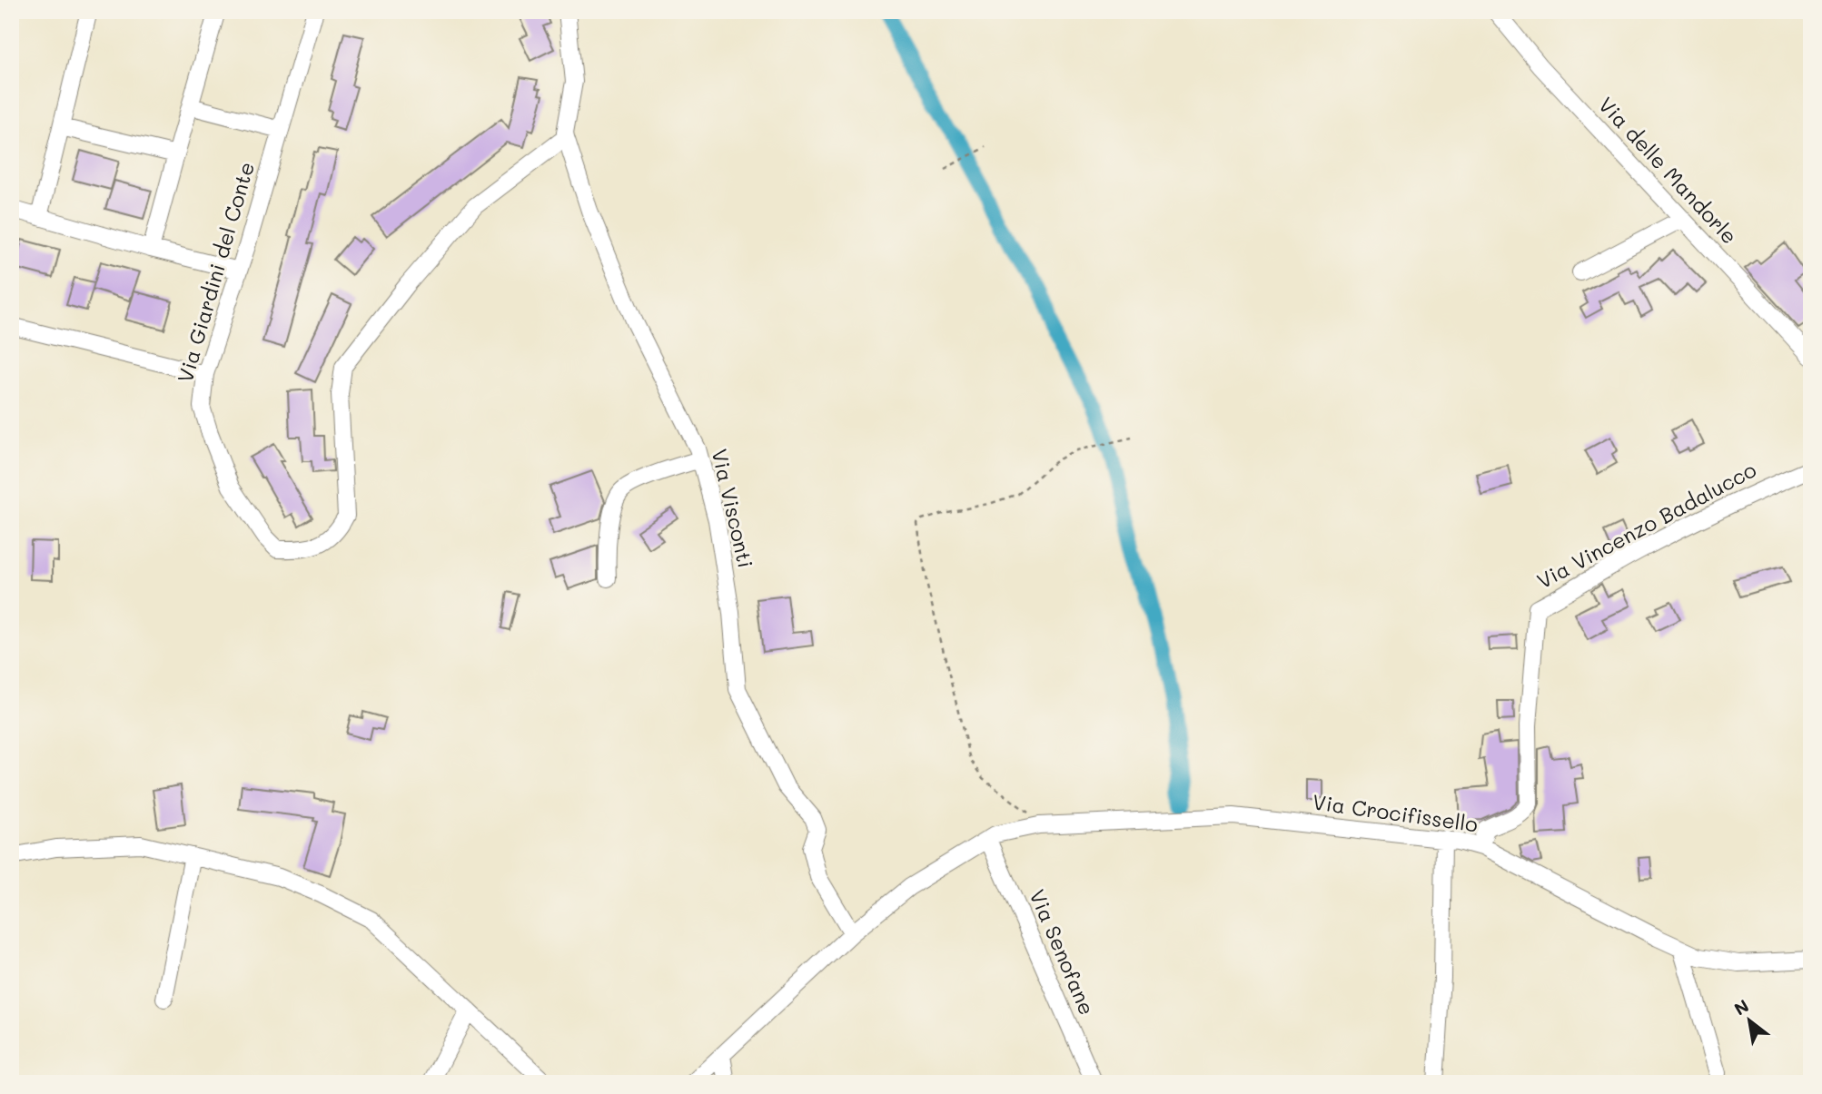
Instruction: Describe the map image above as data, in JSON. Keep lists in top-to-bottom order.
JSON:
{
  "streets": {
    "street": [
      "Via delle Mandorle",
      "Via Giardini del Conte",
      "Via Visconti",
      "Via Vincenzo Badalucco",
      "Via Crocifissello",
      "Via Senofane"
    ]
  },
  "crossings": [
    ["Via Giardini del Conte", "Via Visconti"],
    ["Via Visconti", "Via Crocifissello"],
    ["Via Vincenzo Badalucco", "Via Crocifissello"],
    ["Via Crocifissello", "Via Senofane"]
  ],
  "north": "top left"
}
